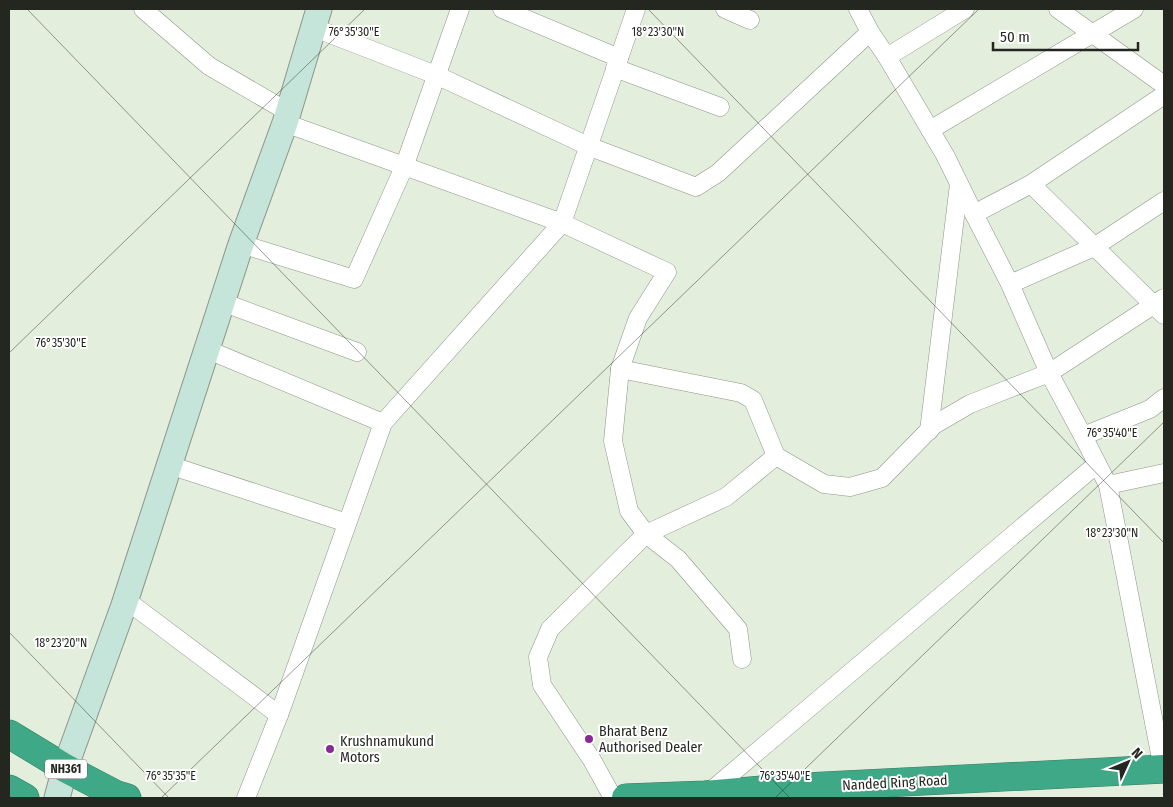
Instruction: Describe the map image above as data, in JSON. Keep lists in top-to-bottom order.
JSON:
{
  "streets": {
    "highway": ["NH361", "Nanded Ring Road"]
  },
  "places": ["Bharat Benz Authorised Dealer", "Krushnamukund Motors"],
  "scale_bar": "50 m",
  "north": "top right",
  "coordinates": [
    "76°35'30\"E",
    "18°23'30\"N",
    "76°35'40\"E",
    "18°23'20\"N",
    "76°35'35\"E"
  ]
}
